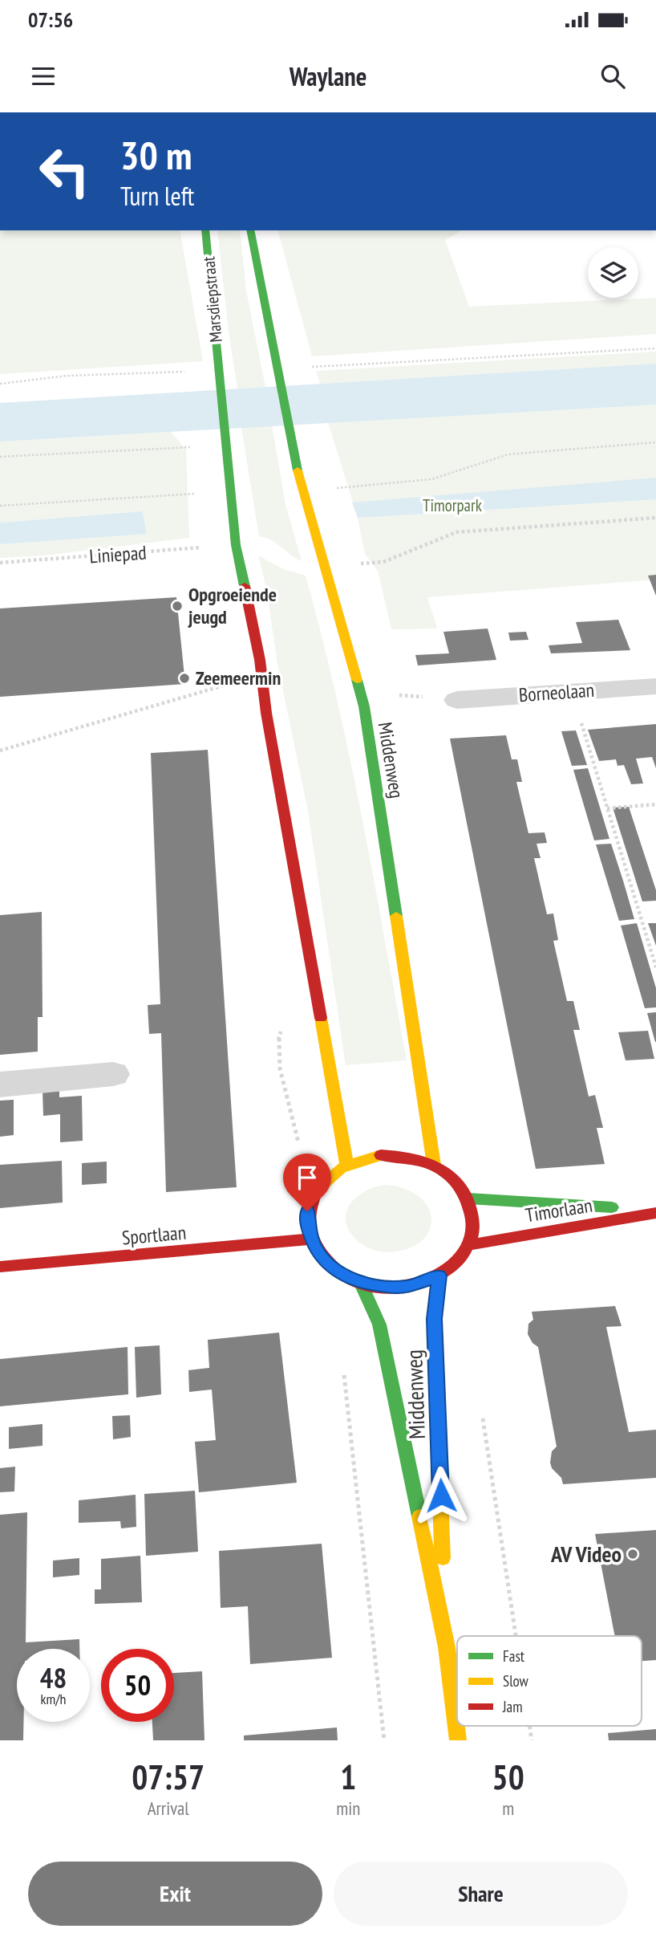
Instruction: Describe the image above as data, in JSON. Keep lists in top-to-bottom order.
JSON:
{
  "streets": {
    "main road": [
      "Marsdiepstraat",
      "Middenweg",
      "Timorlaan",
      "Sportlaan"
    ],
    "street": ["Borneolaan"],
    "path": ["Liniepad"]
  },
  "crossings": [
    ["Middenweg", "Timorlaan"],
    ["Middenweg", "Sportlaan"],
    ["Timorlaan", "Sportlaan"]
  ],
  "parks": ["Timorpark"],
  "places": ["Opgroeiende jeugd", "Zeemeermin", "AV Video"],
  "legend": ["Fast", "Slow", "Jam"],
  "page": {
    "status": "07:56",
    "header": "Waylane",
    "turn": ["30 m", "Turn left"],
    "speed": "48 km/h",
    "limit": "50",
    "eta": [
      "07:57",
      "Arrival",
      "1",
      "min",
      "50",
      "m"
    ],
    "buttons": ["Exit", "Share"]
  }
}
